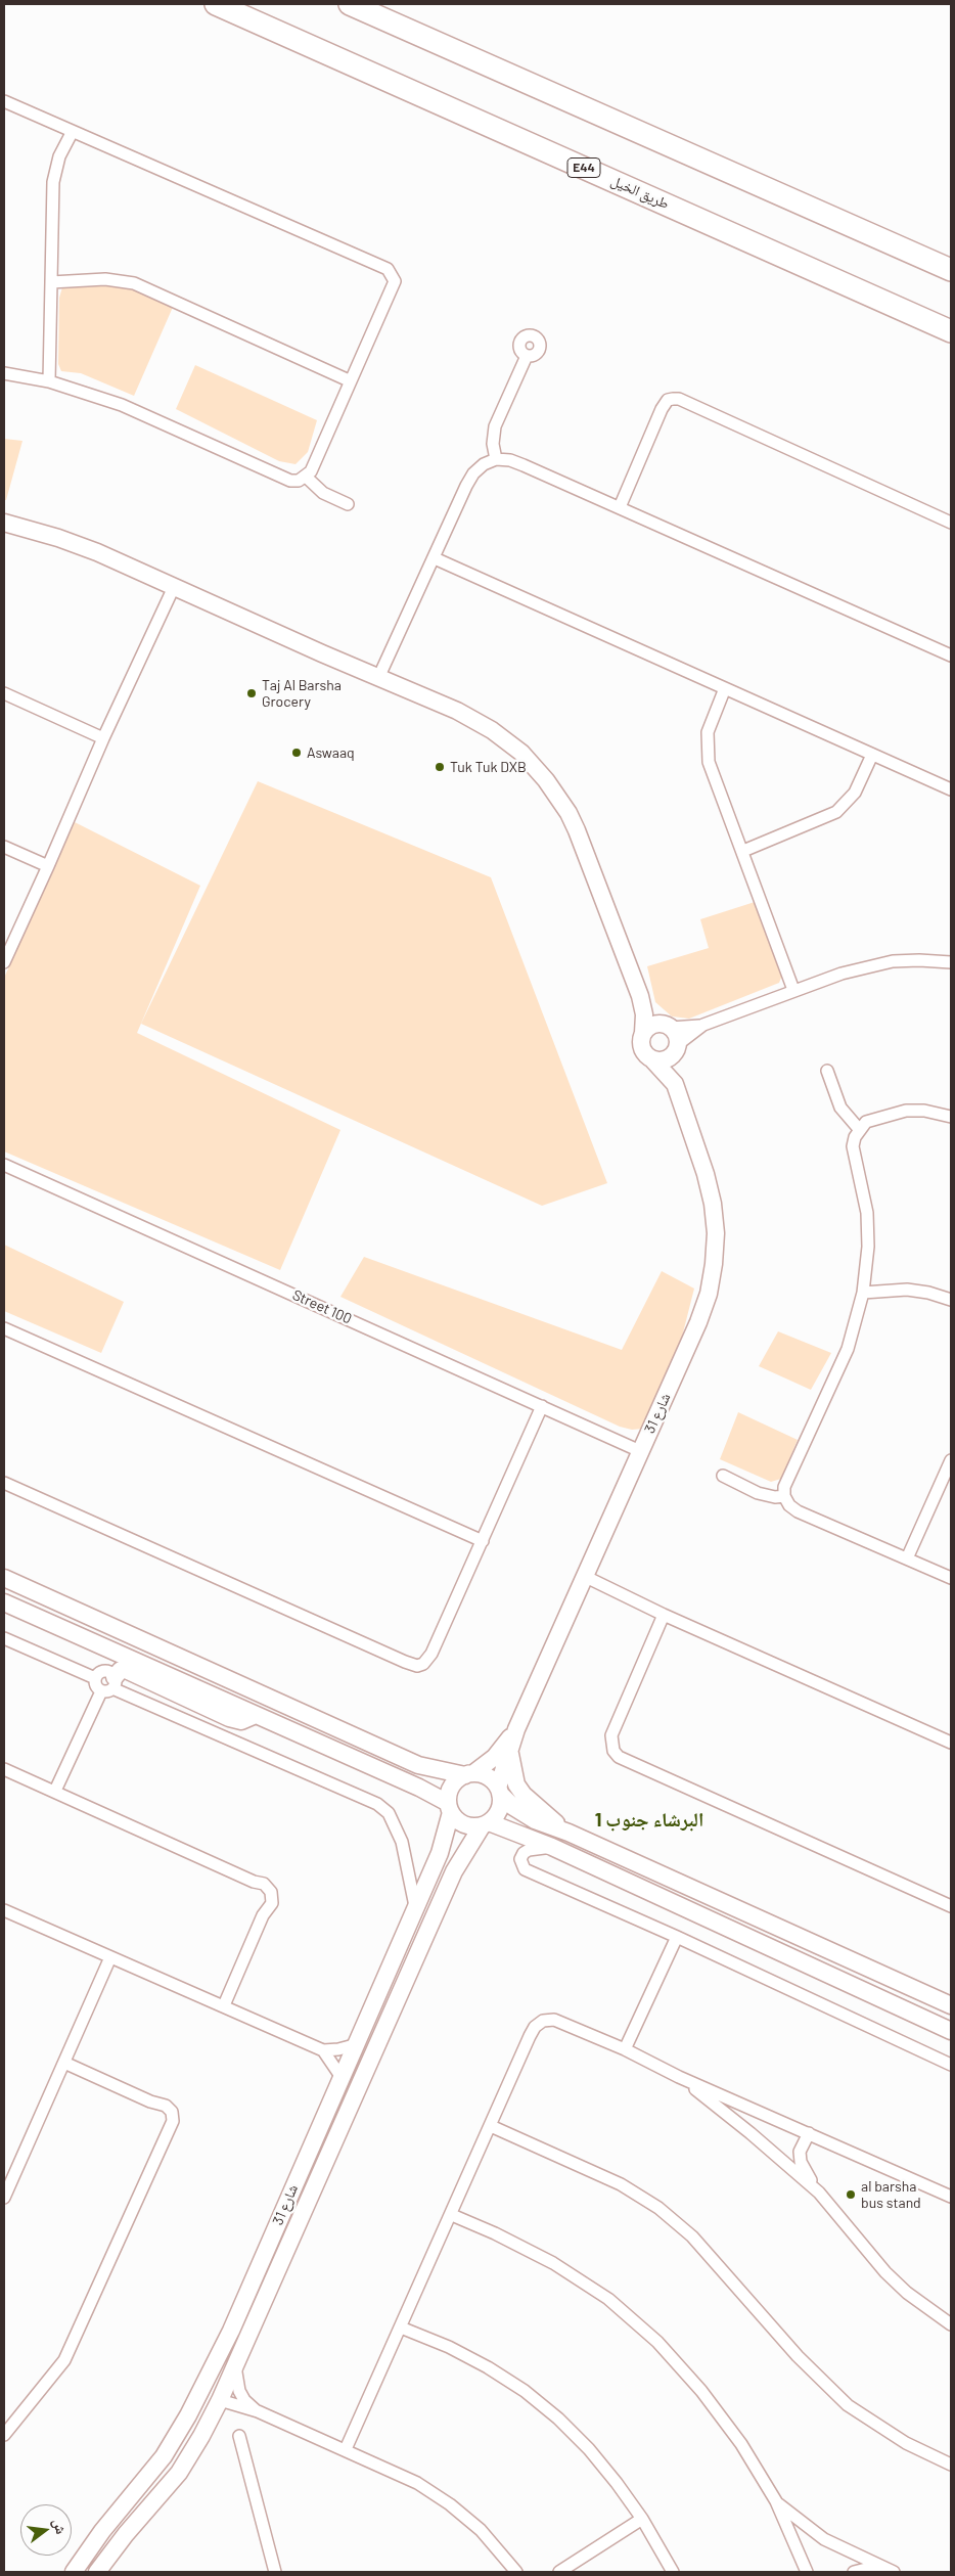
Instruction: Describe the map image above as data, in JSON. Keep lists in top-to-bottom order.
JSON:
{
  "streets": {
    "highway": ["E44", "طريق الخيل"],
    "street": ["Street 100", "شارع 31"]
  },
  "crossings": [
    ["Street 100", "شارع 31"]
  ],
  "districts": ["البرشاء جنوب 1"],
  "places": [
    "Taj Al Barsha Grocery",
    "Aswaaq",
    "Tuk Tuk DXB",
    "al barsha bus stand"
  ],
  "north": "right"
}
